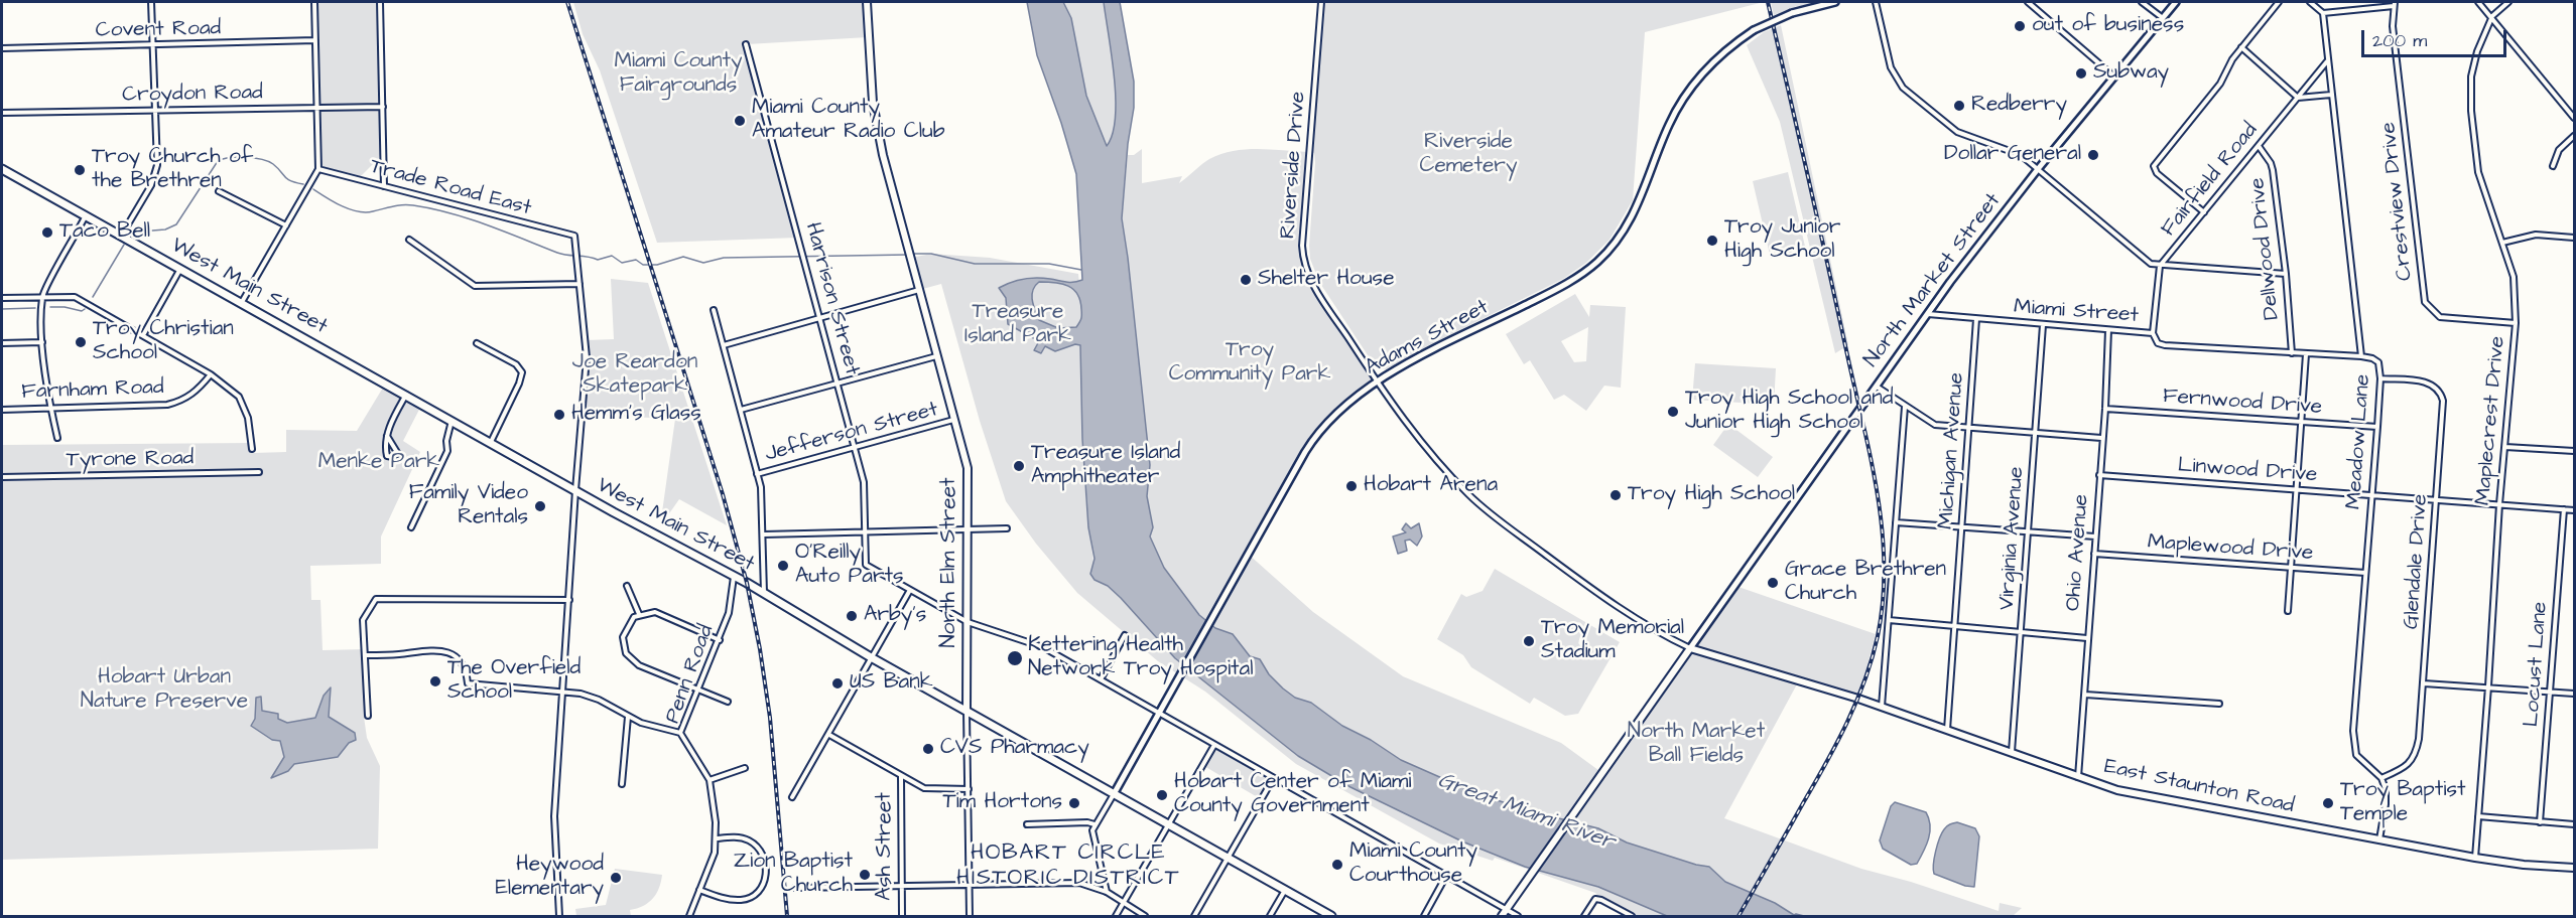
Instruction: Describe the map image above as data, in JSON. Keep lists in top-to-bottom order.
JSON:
{
  "streets": {
    "main road": [
      "North Market Street",
      "West Main Street",
      "North Elm Street",
      "East Staunton Road"
    ],
    "street": [
      "Covent Road",
      "Croydon Road",
      "Riverside Drive",
      "Fairfield Road",
      "Trade Road East",
      "Crestview Drive",
      "Dellwood Drive",
      "Harrison Street",
      "Miami Street",
      "Adams Street",
      "Farnham Road",
      "Fernwood Drive",
      "Maplecrest Drive",
      "Jefferson Street",
      "Meadow Lane",
      "Michigan Avenue",
      "Tyrone Road",
      "Linwood Drive",
      "Virginia Avenue",
      "Maplewood Drive",
      "Ohio Avenue",
      "Glendale Drive",
      "Locust Lane",
      "Penn Road",
      "Ash Street"
    ]
  },
  "crossings": [
    ["Riverside Drive", "North Market Street"],
    ["Riverside Drive", "Adams Street"],
    ["Riverside Drive", "East Staunton Road"],
    ["Fairfield Road", "Dellwood Drive"],
    ["Fairfield Road", "Miami Street"],
    ["Fairfield Road", "Meadow Lane"],
    ["Crestview Drive", "Maplecrest Drive"],
    ["Dellwood Drive", "Miami Street"],
    ["North Market Street", "Miami Street"],
    ["North Market Street", "East Staunton Road"],
    ["West Main Street", "Adams Street"],
    ["West Main Street", "North Elm Street"],
    ["West Main Street", "Penn Road"],
    ["Harrison Street", "Jefferson Street"],
    ["Miami Street", "Meadow Lane"],
    ["Miami Street", "Michigan Avenue"],
    ["Miami Street", "Virginia Avenue"],
    ["Miami Street", "Ohio Avenue"],
    ["Fernwood Drive", "Meadow Lane"],
    ["Fernwood Drive", "Ohio Avenue"],
    ["Maplecrest Drive", "Linwood Drive"],
    ["Maplecrest Drive", "East Staunton Road"],
    ["Jefferson Street", "North Elm Street"],
    ["Meadow Lane", "Linwood Drive"],
    ["Meadow Lane", "Maplewood Drive"],
    ["Meadow Lane", "Glendale Drive"],
    ["Michigan Avenue", "East Staunton Road"],
    ["Linwood Drive", "Ohio Avenue"],
    ["Linwood Drive", "Glendale Drive"],
    ["Linwood Drive", "Locust Lane"],
    ["Virginia Avenue", "East Staunton Road"],
    ["Maplewood Drive", "Ohio Avenue"],
    ["Ohio Avenue", "East Staunton Road"]
  ],
  "districts": ["HOBART CIRCLE HISTORIC DISTRICT"],
  "water": ["Great Miami River"],
  "parks": [
    "Miami County Fairgrounds",
    "Riverside Cemetery",
    "Treasure Island Park",
    "Troy Community Park",
    "Joe Reardon Skatepark",
    "Menke Park",
    "Hobart Urban Nature Preserve",
    "North Market Ball Fields"
  ],
  "places": [
    "out of business",
    "Subway",
    "Redberry",
    "Miami County Amateur Radio Club",
    "Dollar General",
    "Troy Church of the Brethren",
    "Taco Bell",
    "Troy Junior High School",
    "Shelter House",
    "Troy Christian School",
    "Troy High School and Junior High School",
    "Hemm's Glass",
    "Treasure Island Amphitheater",
    "Hobart Arena",
    "Troy High School",
    "Family Video Rentals",
    "O'Reilly Auto Parts",
    "Grace Brethren Church",
    "Arby's",
    "Troy Memorial Stadium",
    "Kettering Health Network Troy Hospital",
    "The Overfield School",
    "US Bank",
    "CVS Pharmacy",
    "Hobart Center of Miami County Government",
    "Tim Hortons",
    "Troy Baptist Temple",
    "Miami County Courthouse",
    "Zion Baptist Church",
    "Heywood Elementary"
  ],
  "scale_bar": "200 m"
}
